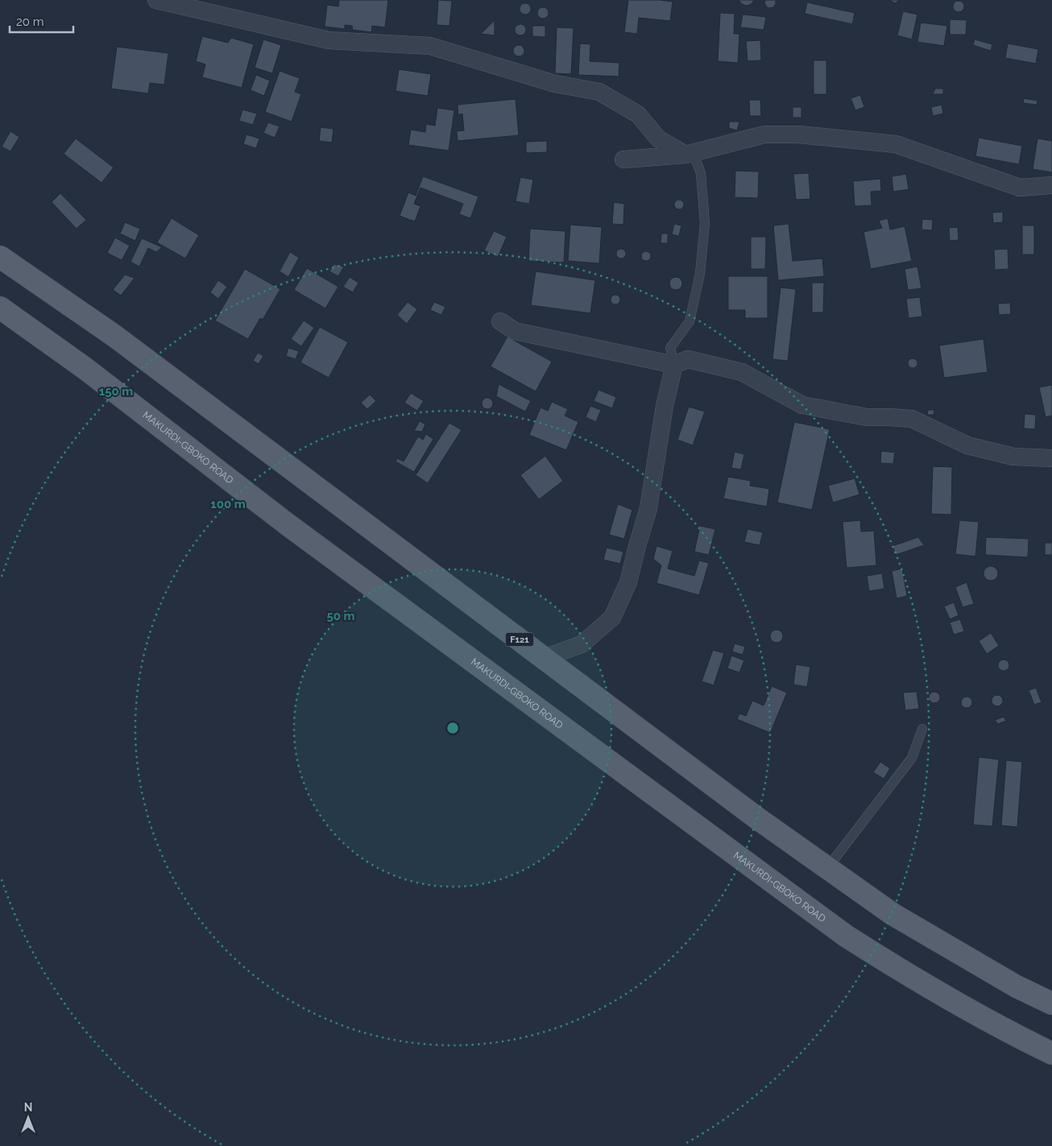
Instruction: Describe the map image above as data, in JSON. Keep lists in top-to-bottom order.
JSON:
{
  "streets": {
    "main road": ["MAKURDI-GBOKO ROAD", "F121"]
  },
  "scale_bar": "20 m",
  "north": "top",
  "rings": ["150 m", "100 m", "50 m"]
}
